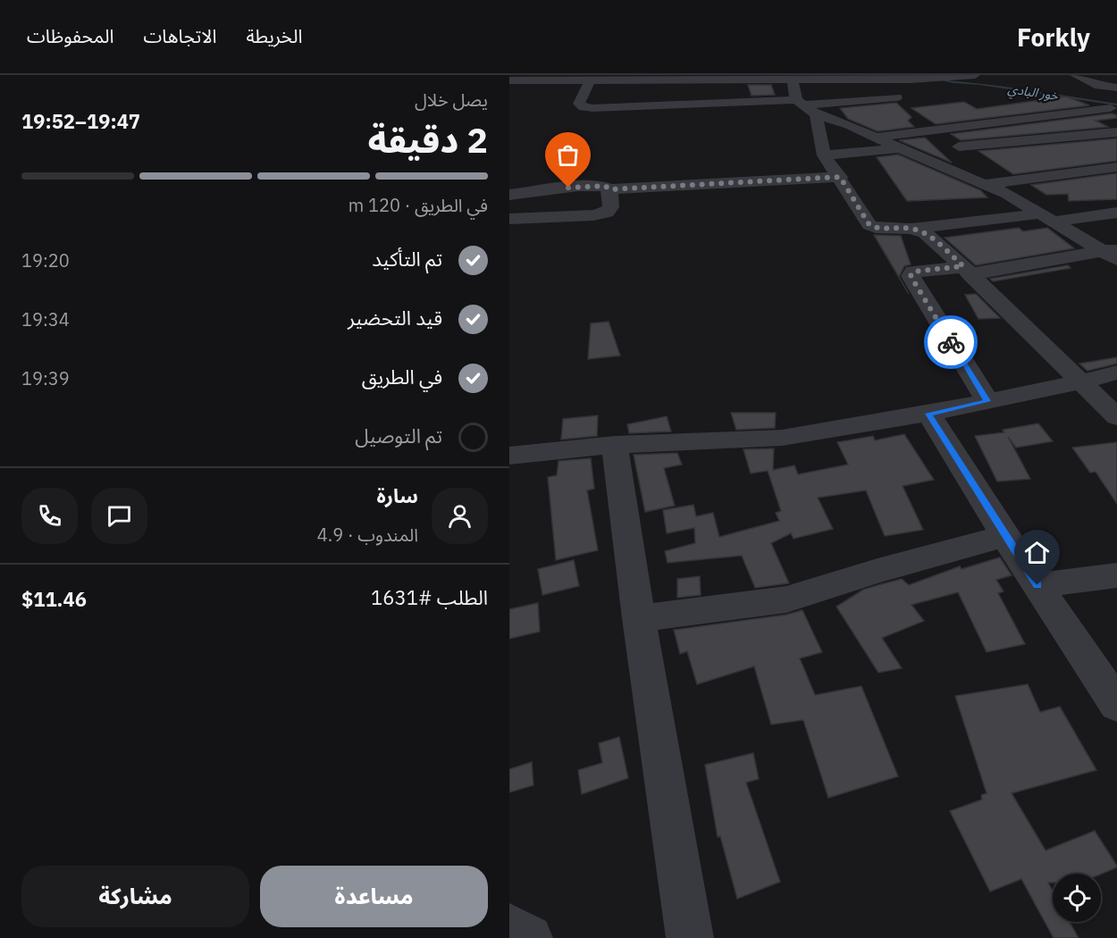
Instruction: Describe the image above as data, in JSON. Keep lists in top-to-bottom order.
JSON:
{
  "water": ["خور البادي"],
  "page": {
    "header": "Forkly",
    "nav": ["الخريطة", "الاتجاهات", "المحفوظات"],
    "heading": ["2 دقيقة", "يصل خلال", "19:47–19:52"],
    "panel": [
      "سارة",
      "المندوب · 4.9",
      "الطلب #1631",
      "$11.46"
    ],
    "bar": "في الطريق · 120 m",
    "list": [
      ["تم التأكيد", "19:20"],
      ["قيد التحضير", "19:34"],
      ["في الطريق", "19:39"],
      "تم التوصيل"
    ],
    "buttons": ["مساعدة", "مشاركة"]
  }
}
